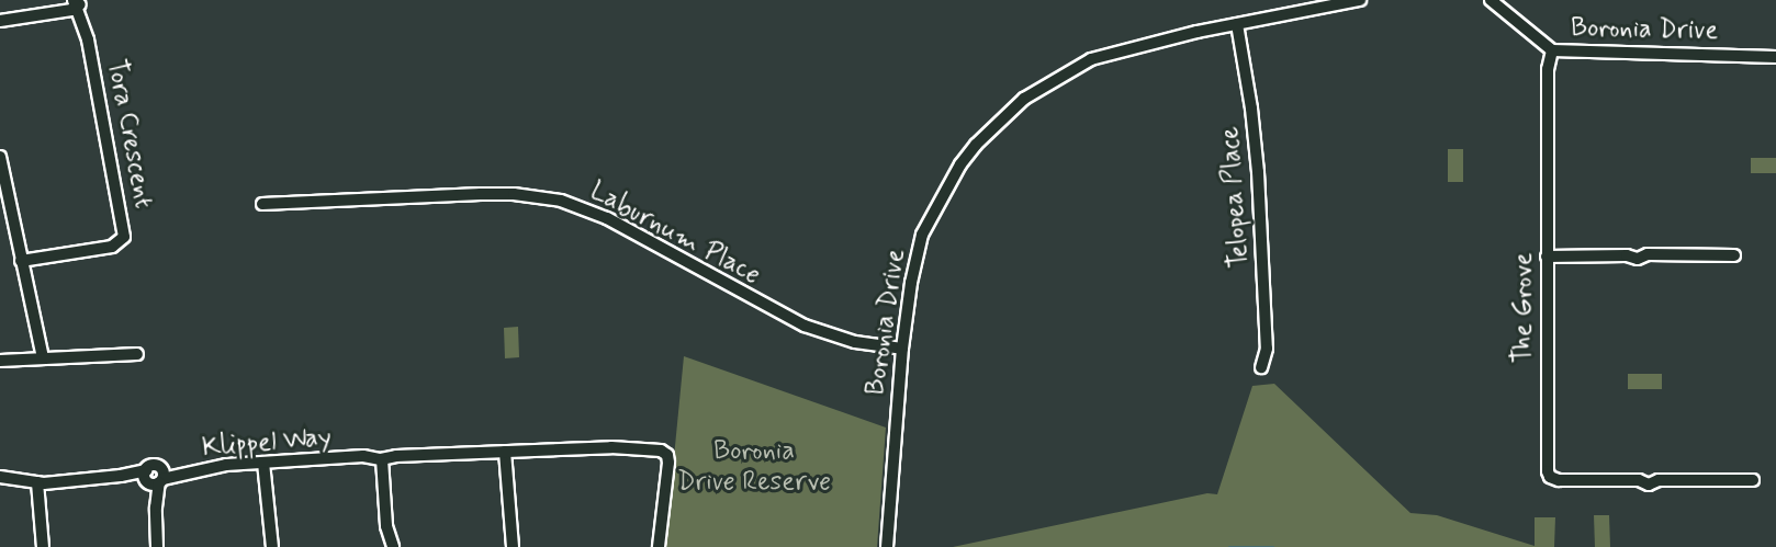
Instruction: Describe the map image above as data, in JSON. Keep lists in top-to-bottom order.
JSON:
{
  "streets": {
    "street": [
      "Boronia Drive",
      "Tora Crescent",
      "Telopea Place",
      "Laburnum Place",
      "The Grove",
      "Klippel Way"
    ]
  },
  "crossings": [
    ["Boronia Drive", "Telopea Place"],
    ["Boronia Drive", "Laburnum Place"],
    ["Boronia Drive", "The Grove"]
  ],
  "parks": ["Boronia Drive Reserve"]
}
